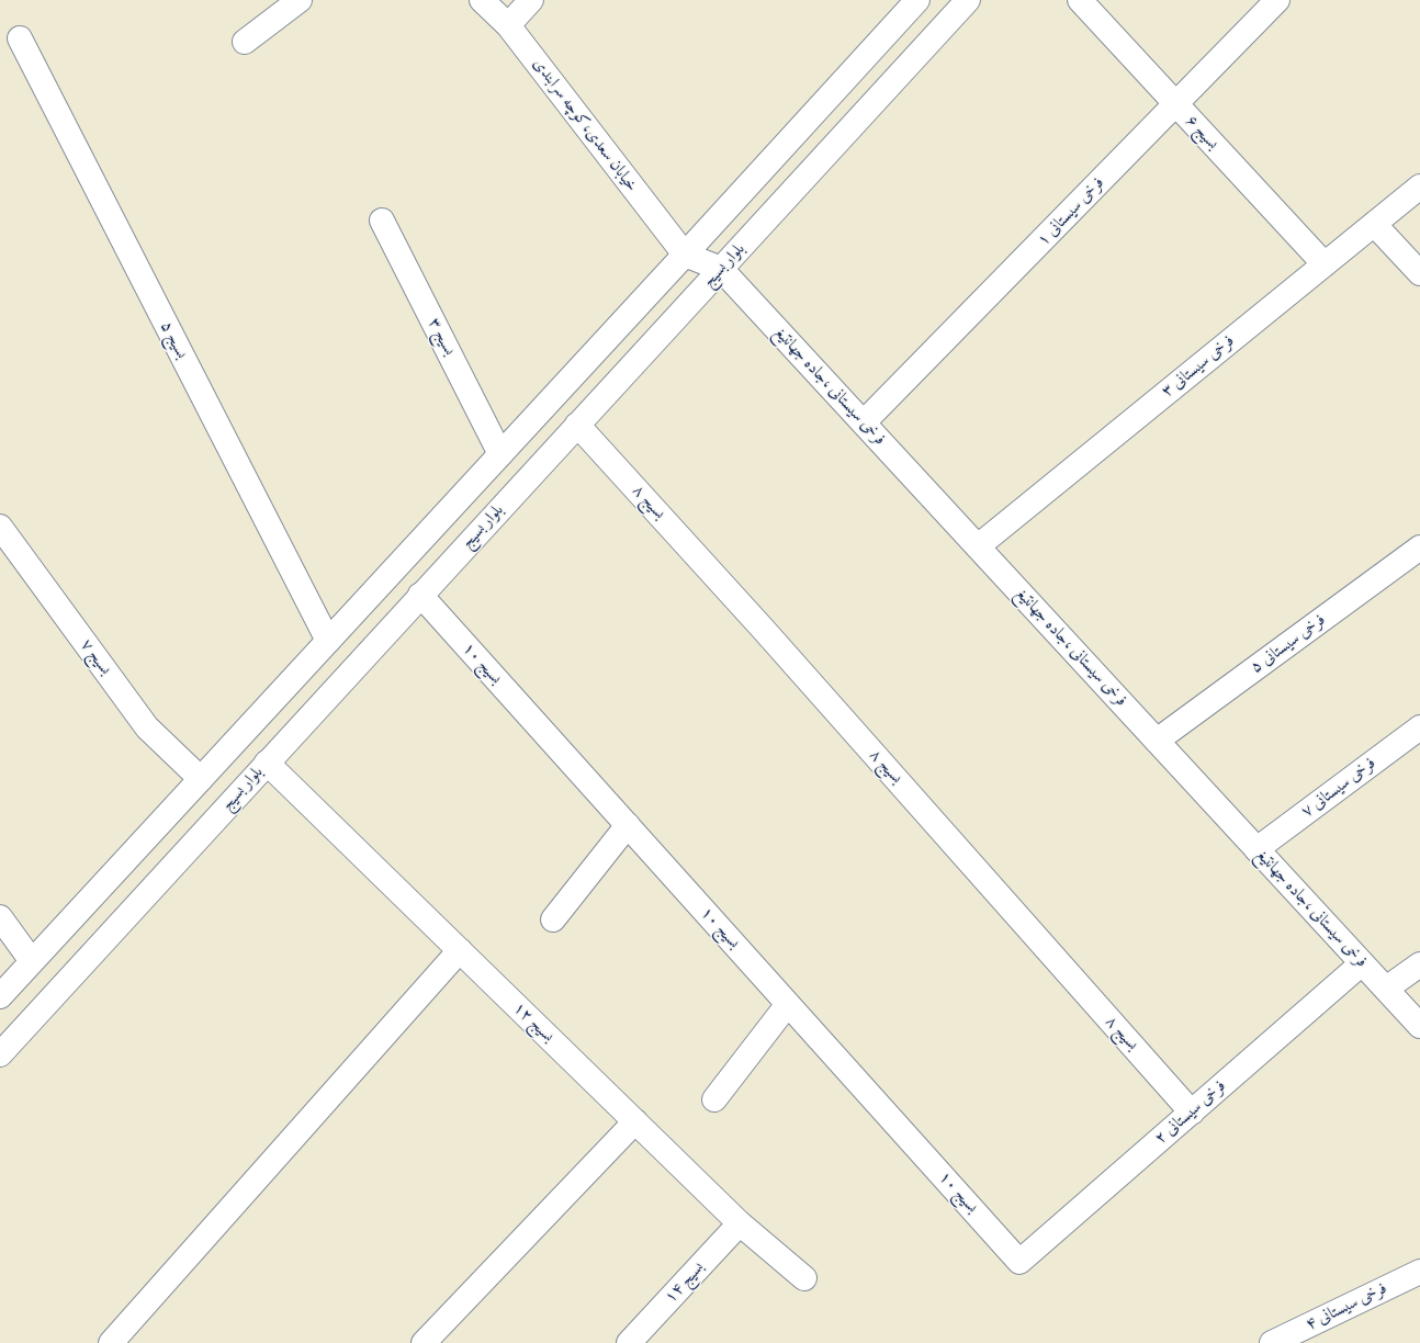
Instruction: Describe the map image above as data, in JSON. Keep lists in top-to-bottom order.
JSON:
{
  "streets": {
    "street": [
      "خیابان سعدی،کوچه سرابندی",
      "بسیج ۶",
      "فرخی سیستانی ۱",
      "بلوار بسیج",
      "بسیج ۳",
      "بسیج ۵",
      "فرخی سیستانی ۳",
      "فرخی سیستانی ،جاده جهانتیغ",
      "بسیج ۸",
      "فرخی سیستانی ۵",
      "بسیج ۷",
      "بسیج ۱۰",
      "فرخی سیستانی ۷",
      "بسیج ۱۲",
      "فرخی سیستانی ۲",
      "بسیج ۱۴",
      "فرخی سیستانی ۴"
    ]
  },
  "crossings": [
    ["بسیج ۶", "فرخی سیستانی ۱"],
    ["بسیج ۶", "فرخی سیستانی ۳"],
    ["فرخی سیستانی ۱", "فرخی سیستانی ،جاده جهانتیغ"],
    ["بلوار بسیج", "فرخی سیستانی ،جاده جهانتیغ"],
    ["بلوار بسیج", "بسیج ۸"],
    ["بلوار بسیج", "بسیج ۱۰"],
    ["بلوار بسیج", "بسیج ۱۲"],
    ["فرخی سیستانی ۳", "فرخی سیستانی ،جاده جهانتیغ"],
    ["فرخی سیستانی ،جاده جهانتیغ", "فرخی سیستانی ۵"],
    ["فرخی سیستانی ،جاده جهانتیغ", "فرخی سیستانی ۷"],
    ["فرخی سیستانی ،جاده جهانتیغ", "فرخی سیستانی ۲"],
    ["بسیج ۸", "فرخی سیستانی ۲"],
    ["بسیج ۱۰", "فرخی سیستانی ۲"],
    ["بسیج ۱۲", "بسیج ۱۴"]
  ]
}
